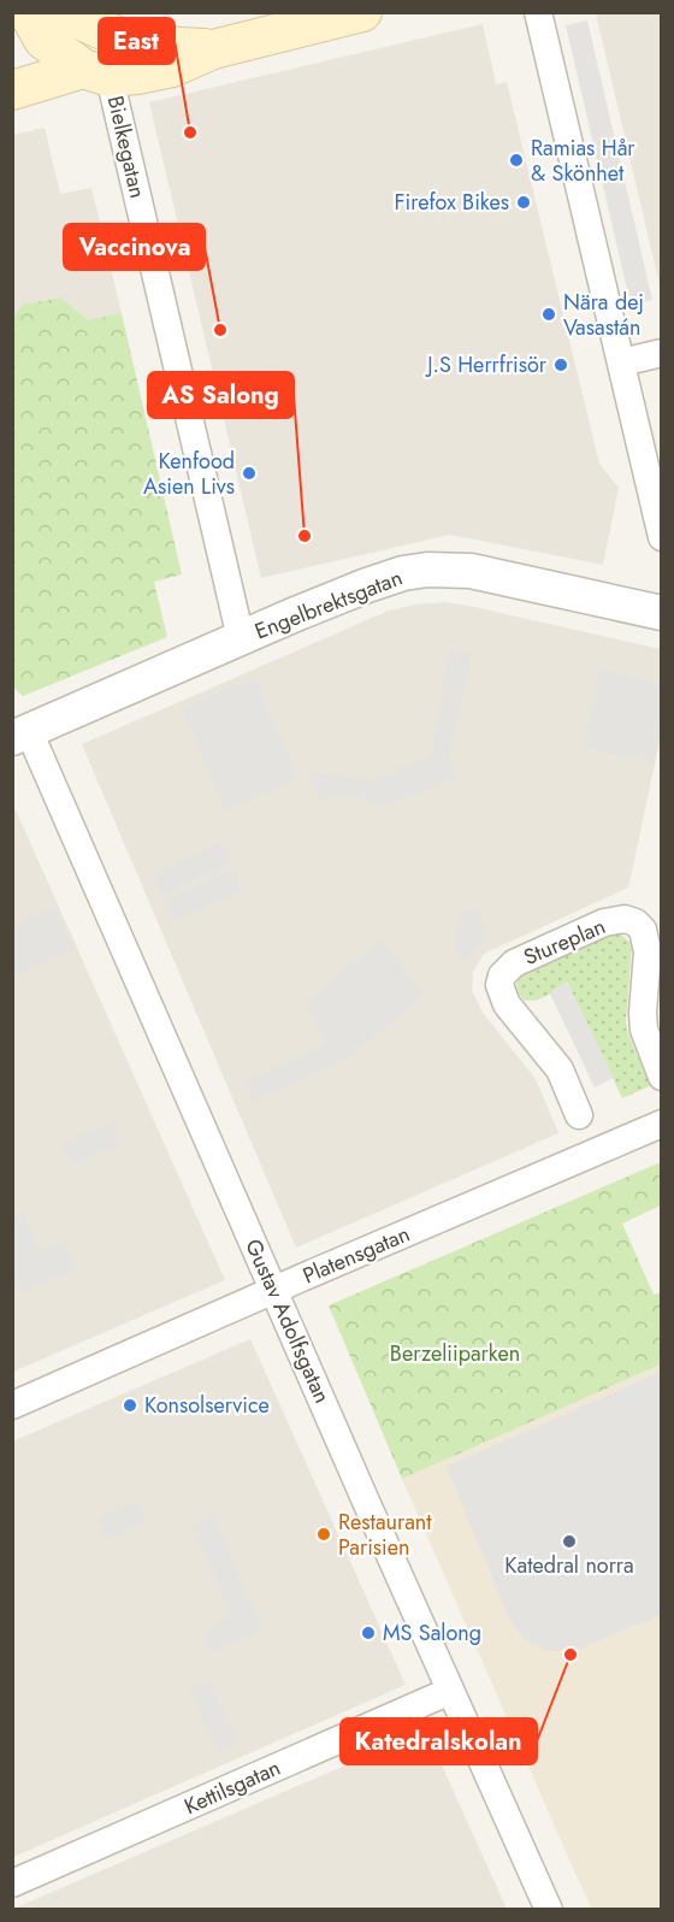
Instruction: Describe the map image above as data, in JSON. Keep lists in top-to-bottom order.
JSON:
{
  "streets": {
    "street": [
      "Bielkegatan",
      "Engelbrektsgatan",
      "Stureplan",
      "Platensgatan",
      "Gustav Adolfsgatan",
      "Kettilsgatan"
    ]
  },
  "crossings": [
    ["Bielkegatan", "Engelbrektsgatan"],
    ["Engelbrektsgatan", "Gustav Adolfsgatan"],
    ["Platensgatan", "Gustav Adolfsgatan"],
    ["Gustav Adolfsgatan", "Kettilsgatan"]
  ],
  "parks": ["Berzeliiparken"],
  "places": [
    "East",
    "Ramias Hår & Skönhet",
    "Firefox Bikes",
    "Nära dej Vasastán",
    "Vaccinova",
    "J.S Herrfrisör",
    "Kenfood Asien Livs",
    "AS Salong",
    "Konsolservice",
    "Restaurant Parisien",
    "Katedral norra",
    "MS Salong",
    "Katedralskolan"
  ]
}
